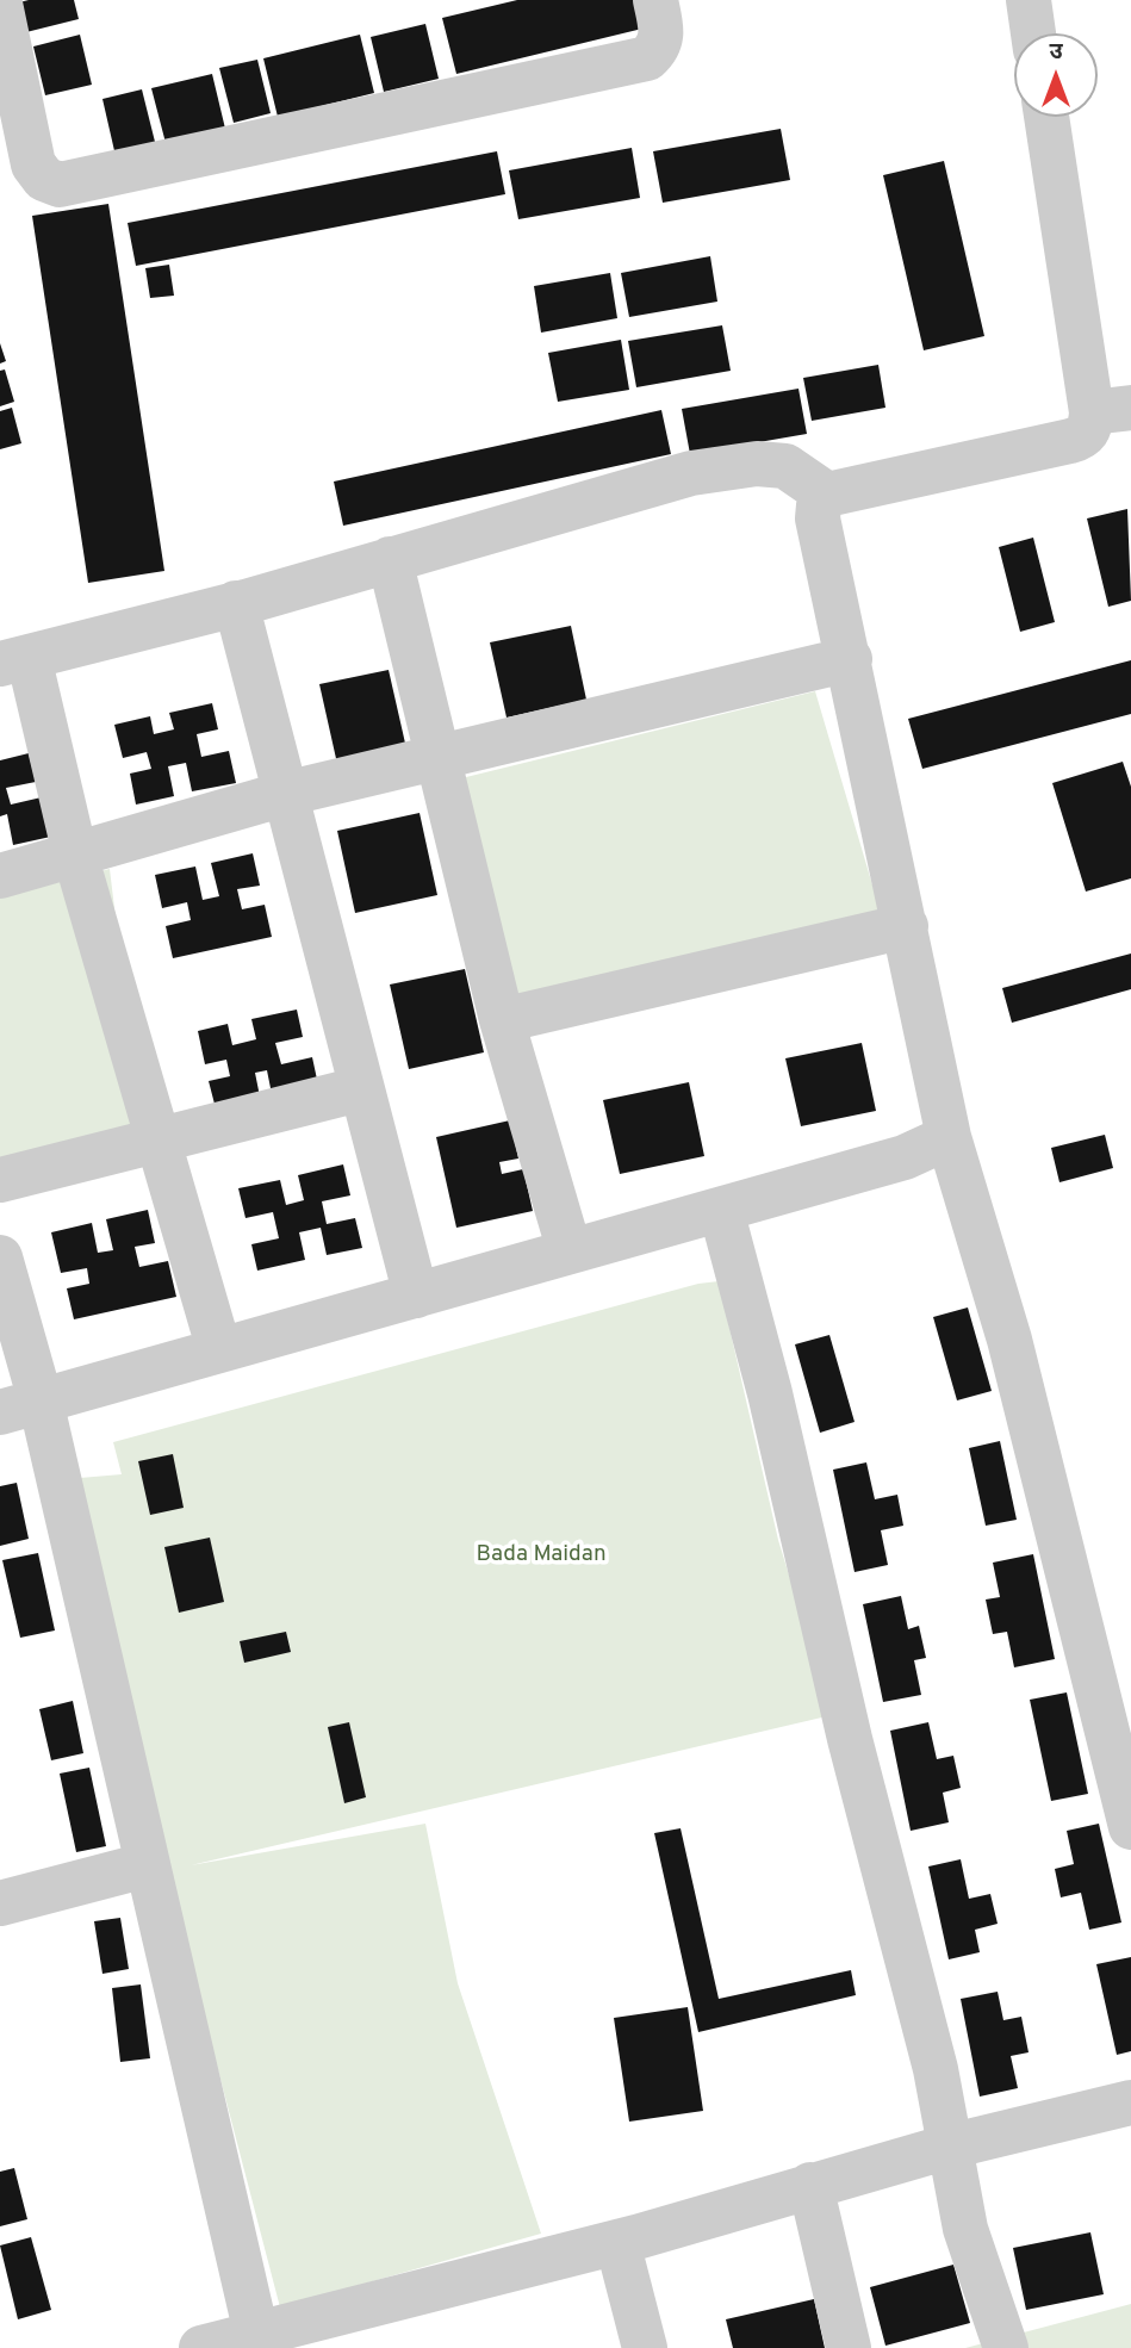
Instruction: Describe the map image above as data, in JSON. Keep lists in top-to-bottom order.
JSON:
{
  "parks": ["Bada Maidan"],
  "north": "top"
}
